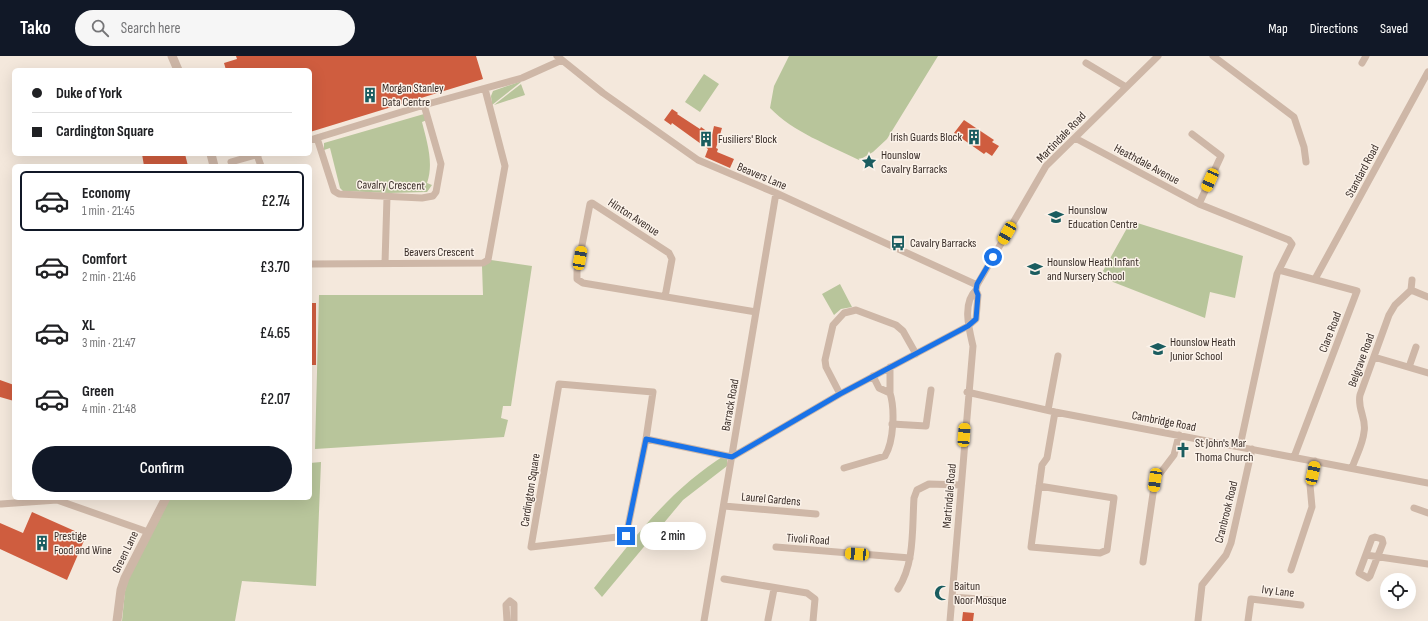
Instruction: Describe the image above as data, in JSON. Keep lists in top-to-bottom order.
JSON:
{
  "streets": {
    "street": [
      "Martindale Road",
      "Heathdale Avenue",
      "Standard Road",
      "Beavers Lane",
      "Cavalry Crescent",
      "Hinton Avenue",
      "Beavers Crescent",
      "Clare Road",
      "Belgrave Road",
      "Barrack Road",
      "Cambridge Road",
      "Cardington Square",
      "Laurel Gardens",
      "Cranbrook Road",
      "Tivoli Road",
      "Green Lane",
      "Ivy Lane"
    ]
  },
  "crossings": [
    ["Martindale Road", "Heathdale Avenue"],
    ["Martindale Road", "Beavers Lane"],
    ["Martindale Road", "Cambridge Road"],
    ["Heathdale Avenue", "Clare Road"],
    ["Standard Road", "Clare Road"],
    ["Beavers Lane", "Barrack Road"],
    ["Hinton Avenue", "Barrack Road"],
    ["Clare Road", "Cambridge Road"],
    ["Belgrave Road", "Cambridge Road"],
    ["Barrack Road", "Laurel Gardens"],
    ["Cambridge Road", "Cranbrook Road"]
  ],
  "places": {
    "building": [
      "Morgan Stanley Data Centre",
      "Irish Guards Block",
      "Fusiliers' Block",
      "Prestige Food and Wine"
    ],
    "place": ["Hounslow Cavalry Barracks"],
    "school or university": ["Hounslow Education Centre", "Hounslow Heath Infant and Nursery School", "Hounslow Heath Junior School"],
    "bus stop": ["Cavalry Barracks"],
    "church": ["St John's Mar Thoma Church"],
    "mosque": ["Baitun Noor Mosque"]
  },
  "page": {
    "header": "Tako",
    "search": "Search here",
    "nav": ["Map", "Directions", "Saved"],
    "banner": ["Duke of York", "Cardington Square"],
    "list": [
      {
        "name": "Economy",
        "note": "1 min · 21:45",
        "value": "£2.74"
      },
      {
        "name": "Comfort",
        "note": "2 min · 21:46",
        "value": "£3.70"
      },
      {
        "name": "XL",
        "note": "3 min · 21:47",
        "value": "£4.65"
      },
      {
        "name": "Green",
        "note": "4 min · 21:48",
        "value": "£2.07"
      }
    ],
    "buttons": "Confirm",
    "bubble": "2 min"
  }
}
